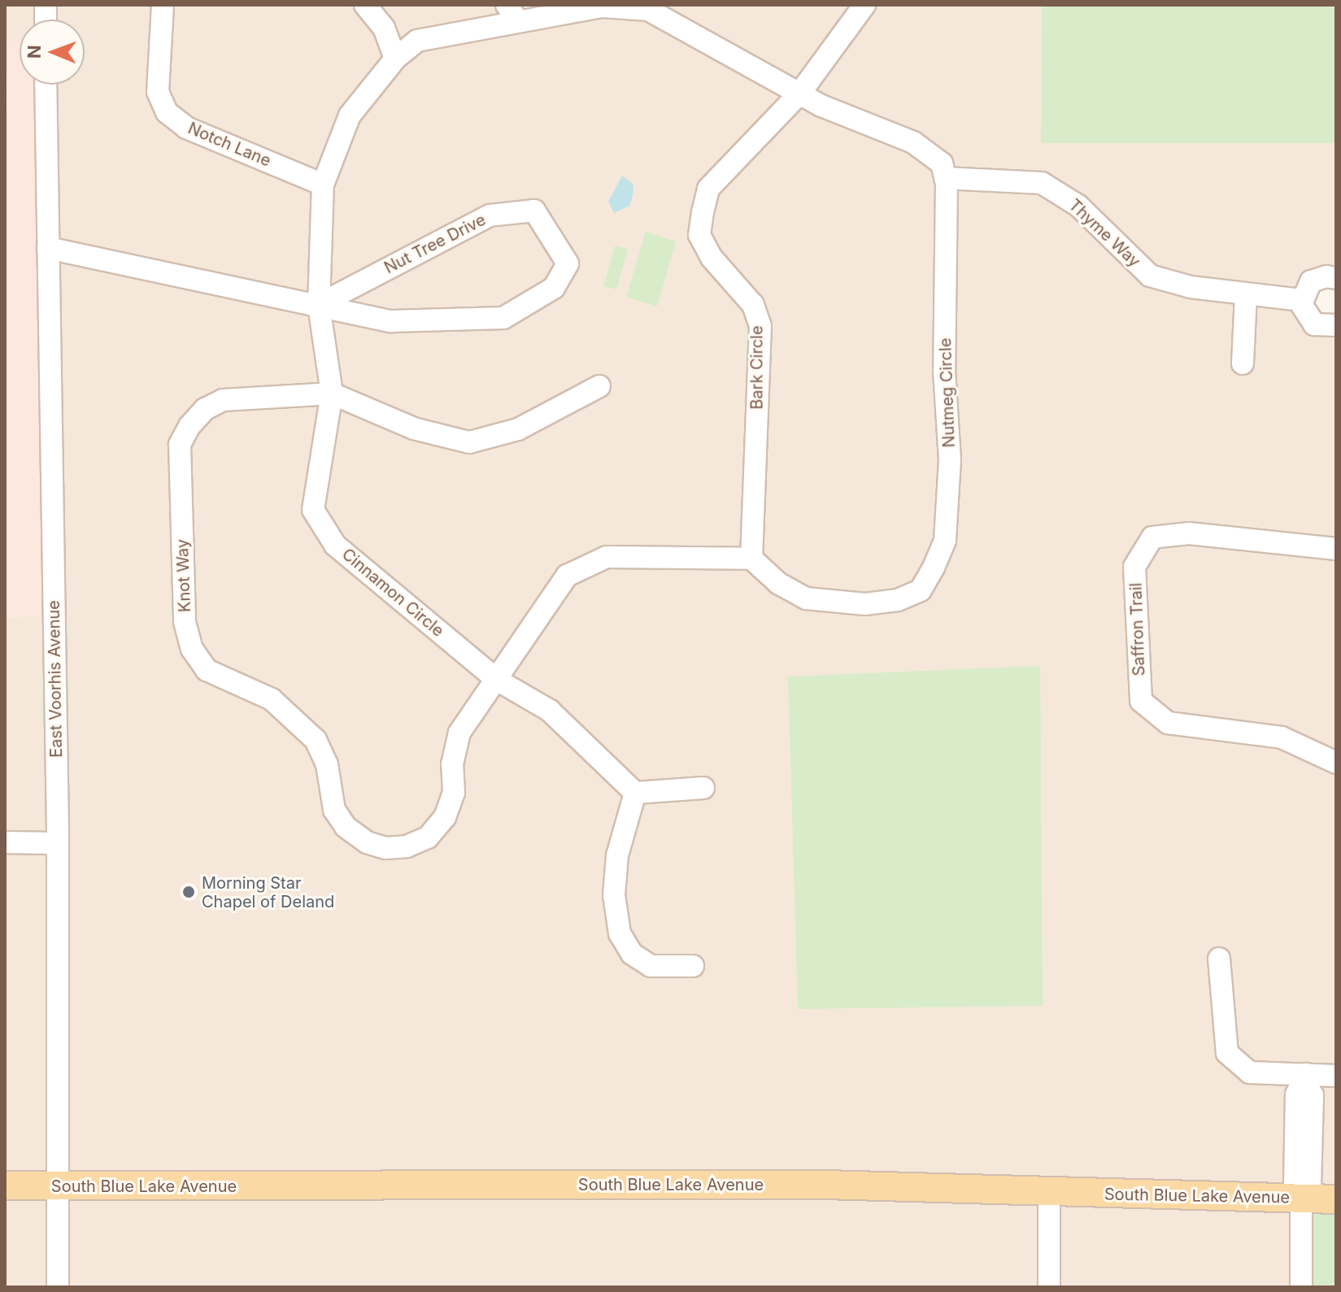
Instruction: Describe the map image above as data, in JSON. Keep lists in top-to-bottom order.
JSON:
{
  "streets": {
    "main road": ["South Blue Lake Avenue"],
    "street": [
      "Notch Lane",
      "Thyme Way",
      "Nut Tree Drive",
      "Bark Circle",
      "Nutmeg Circle",
      "Knot Way",
      "Cinnamon Circle",
      "Saffron Trail",
      "East Voorhis Avenue"
    ]
  },
  "crossings": [
    ["Notch Lane", "Cinnamon Circle"],
    ["Thyme Way", "Nutmeg Circle"],
    ["Nut Tree Drive", "Cinnamon Circle"],
    ["Nut Tree Drive", "East Voorhis Avenue"],
    ["Bark Circle", "Nutmeg Circle"],
    ["Knot Way", "Cinnamon Circle"],
    ["East Voorhis Avenue", "South Blue Lake Avenue"]
  ],
  "places": ["Morning Star Chapel of Deland"],
  "north": "left"
}
